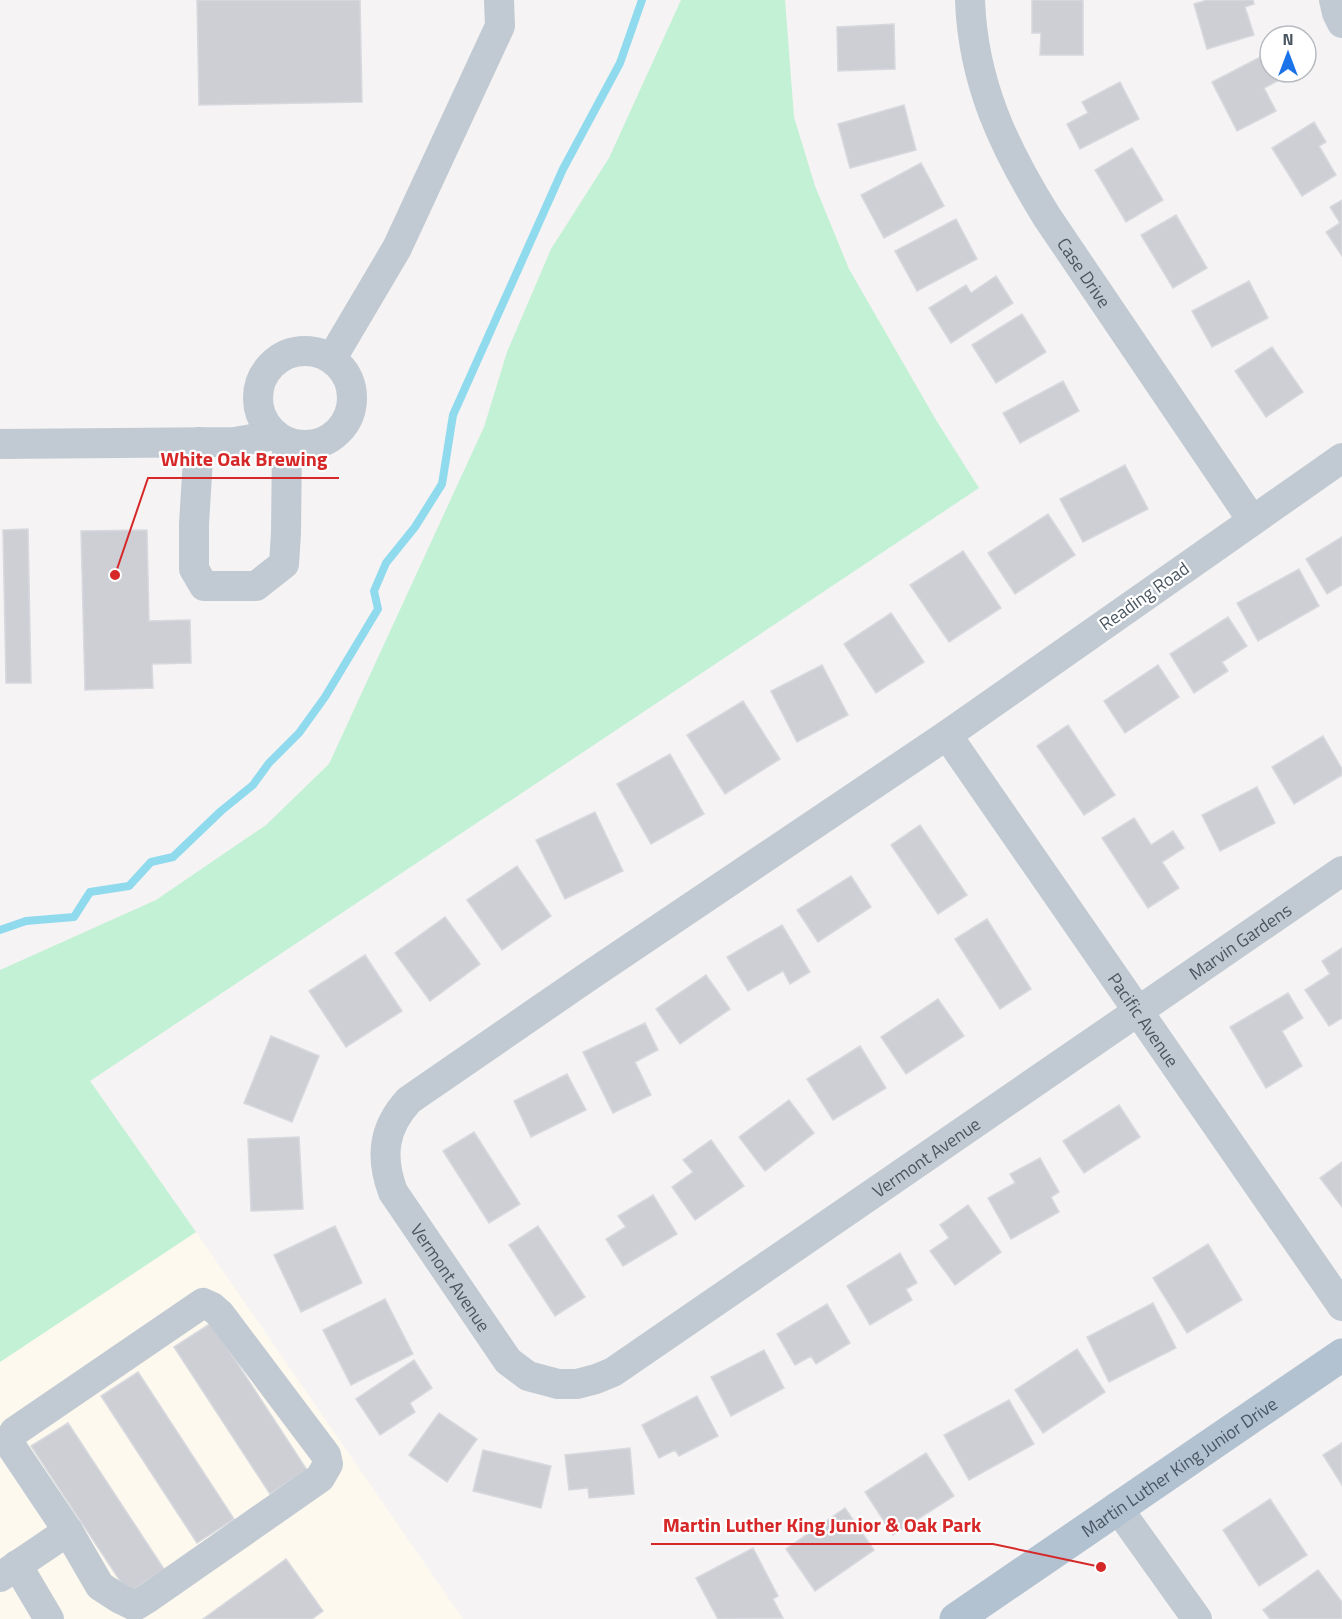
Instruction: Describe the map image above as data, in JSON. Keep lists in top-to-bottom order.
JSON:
{
  "streets": {
    "main road": ["Martin Luther King Junior Drive"],
    "street": [
      "Case Drive",
      "Reading Road",
      "Marvin Gardens",
      "Pacific Avenue",
      "Vermont Avenue"
    ]
  },
  "crossings": [
    ["Case Drive", "Reading Road"],
    ["Reading Road", "Pacific Avenue"],
    ["Reading Road", "Vermont Avenue"],
    ["Marvin Gardens", "Pacific Avenue"],
    ["Marvin Gardens", "Vermont Avenue"],
    ["Pacific Avenue", "Vermont Avenue"]
  ],
  "places": ["White Oak Brewing", "Martin Luther King Junior & Oak Park"],
  "north": "top"
}
